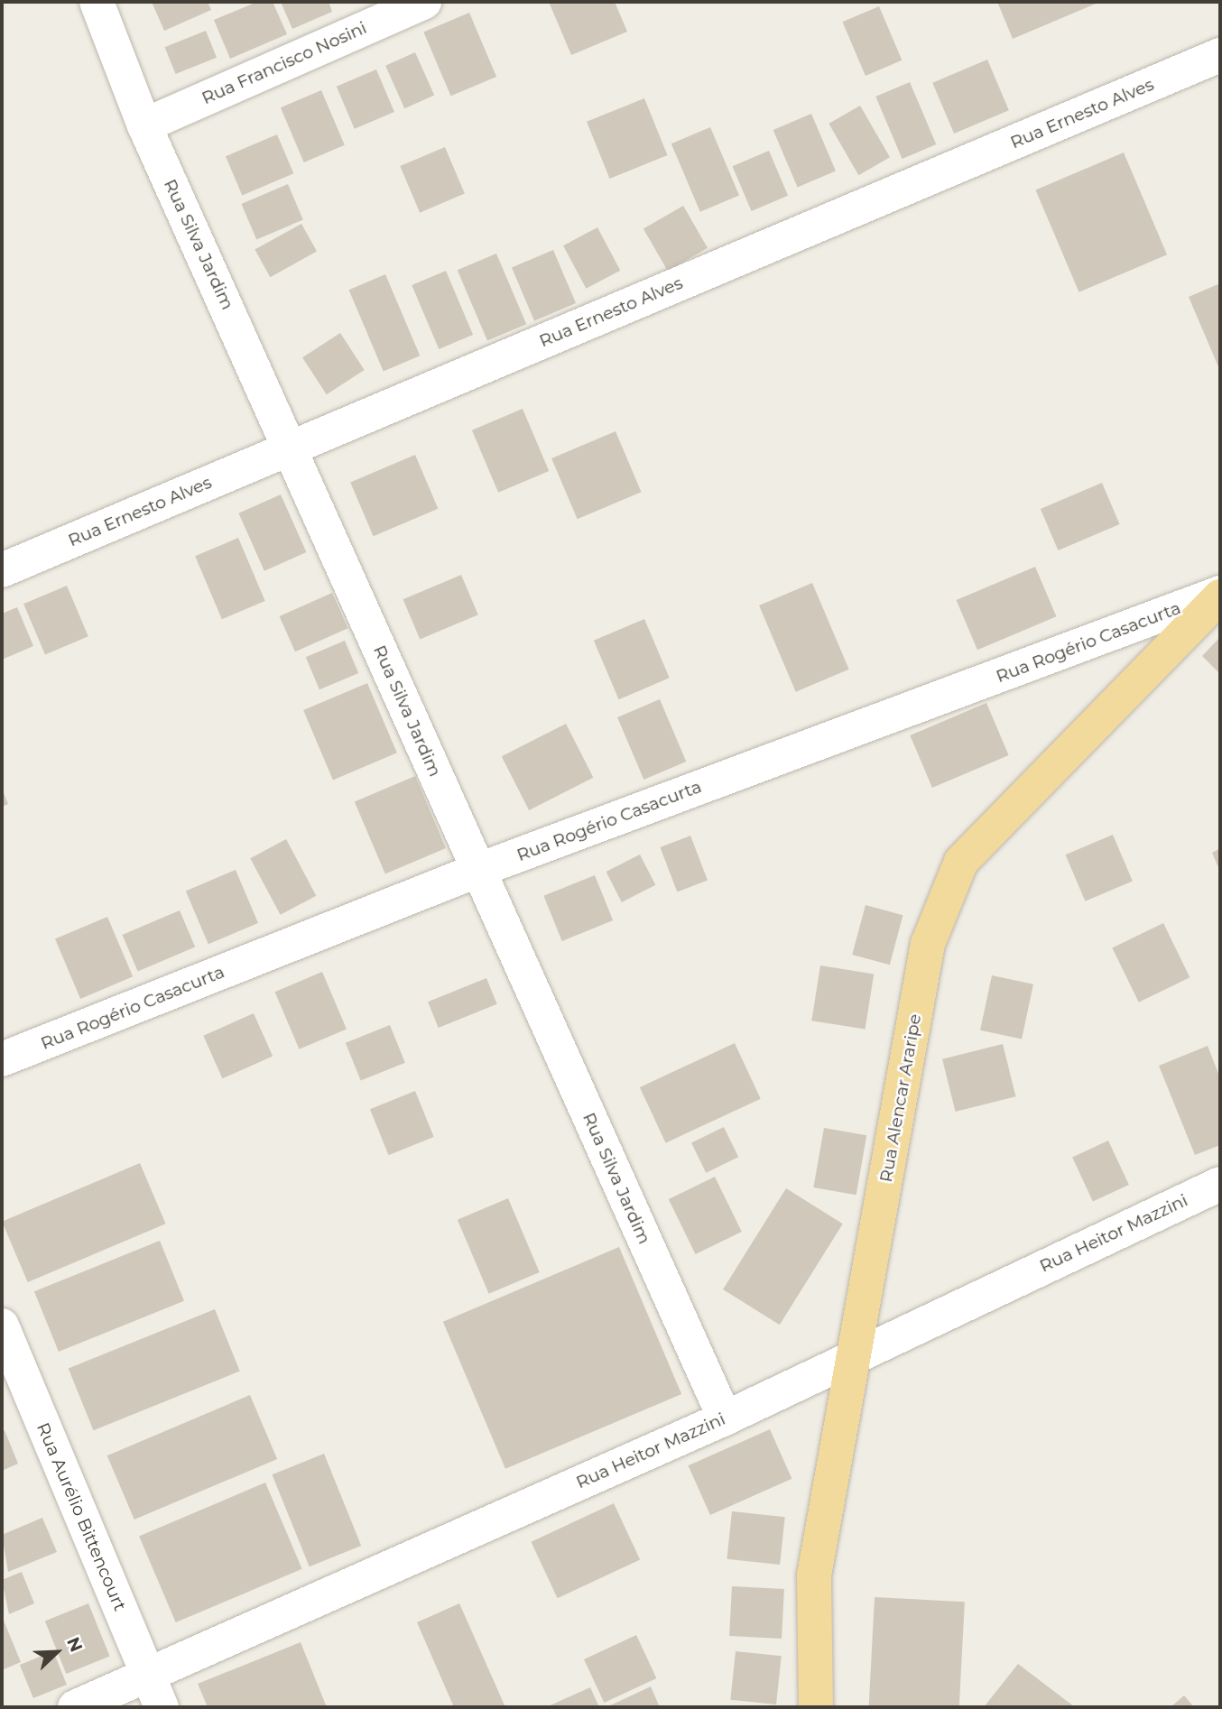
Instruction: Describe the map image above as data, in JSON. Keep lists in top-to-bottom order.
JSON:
{
  "streets": {
    "main road": ["Rua Alencar Araripe"],
    "street": [
      "Rua Francisco Nosini",
      "Rua Ernesto Alves",
      "Rua Silva Jardim",
      "Rua Rogério Casacurta",
      "Rua Heitor Mazzini",
      "Rua Aurélio Bittencourt"
    ]
  },
  "crossings": [
    ["Rua Francisco Nosini", "Rua Silva Jardim"],
    ["Rua Ernesto Alves", "Rua Silva Jardim"],
    ["Rua Silva Jardim", "Rua Rogério Casacurta"],
    ["Rua Silva Jardim", "Rua Heitor Mazzini"],
    ["Rua Rogério Casacurta", "Rua Alencar Araripe"],
    ["Rua Alencar Araripe", "Rua Heitor Mazzini"],
    ["Rua Heitor Mazzini", "Rua Aurélio Bittencourt"]
  ],
  "north": "top right"
}
